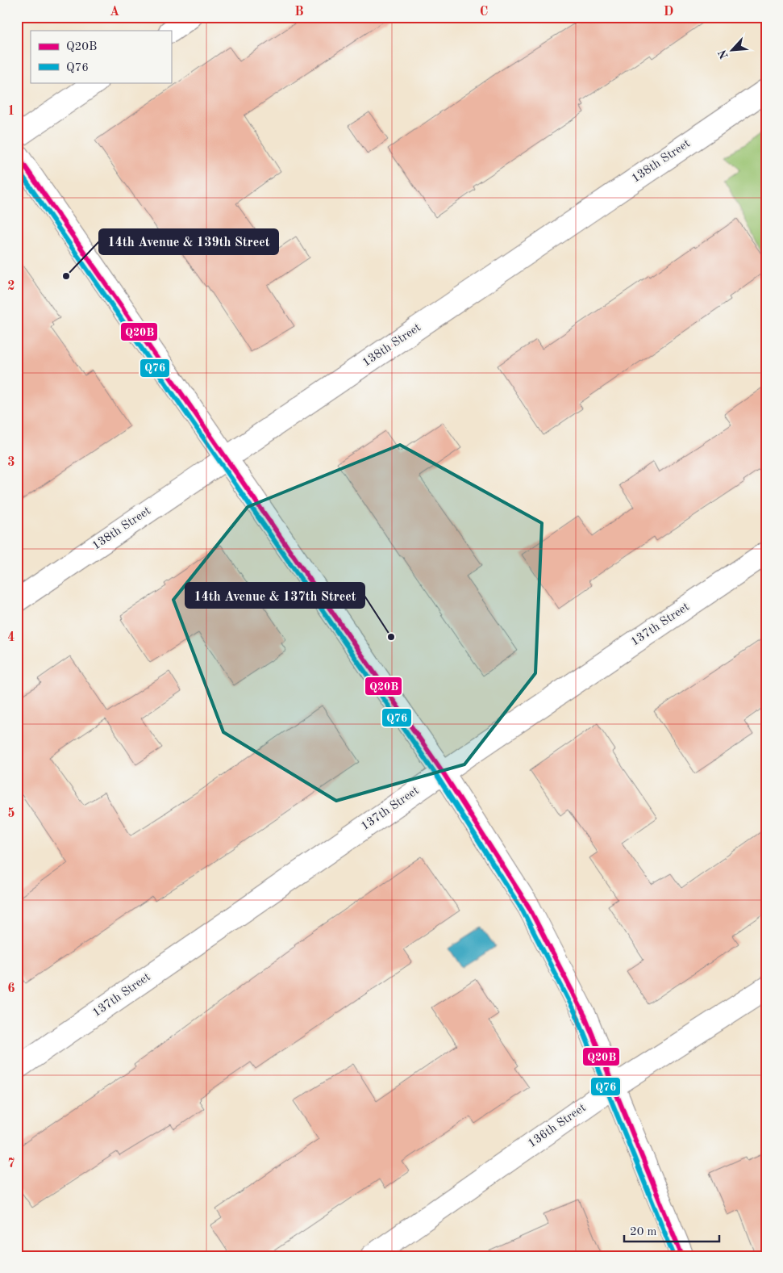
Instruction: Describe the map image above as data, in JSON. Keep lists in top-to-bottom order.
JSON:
{
  "streets": {
    "street": ["138th Street", "137th Street", "136th Street"]
  },
  "places": ["14th Avenue & 139th Street", "14th Avenue & 137th Street"],
  "lines": ["transit line Q20B", "transit line Q76"],
  "legend": ["Q20B", "Q76"],
  "scale_bar": "20 m",
  "north": "bottom left",
  "grid": {
    "columns": [
      "A",
      "B",
      "C",
      "D"
    ],
    "rows": [
      "1",
      "2",
      "3",
      "4",
      "5",
      "6",
      "7"
    ]
  }
}
